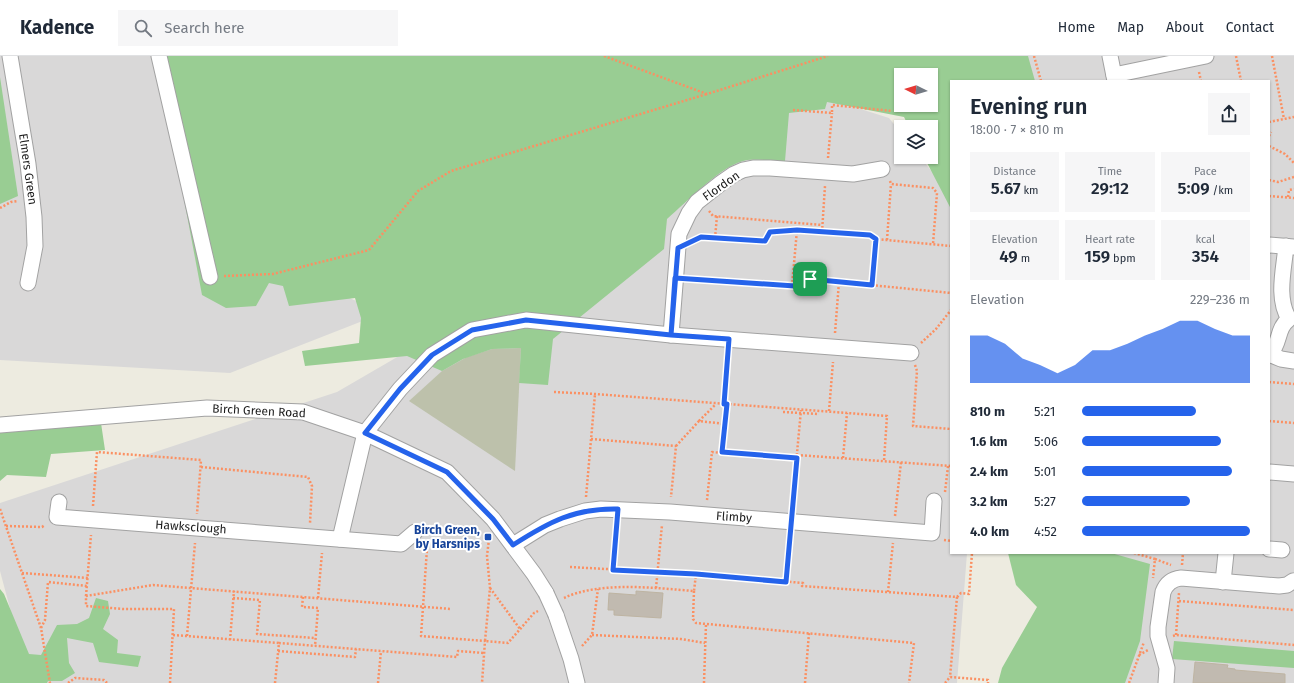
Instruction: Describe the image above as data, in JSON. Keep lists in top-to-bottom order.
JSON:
{
  "streets": {
    "street": [
      "Elmers Green",
      "Flordon",
      "Birch Green Road",
      "Flimby",
      "Hawksclough"
    ]
  },
  "crossings": [
    ["Birch Green Road", "Flimby"]
  ],
  "places": {
    "transit": ["Birch Green, by Harsnips"]
  },
  "north": "left",
  "page": {
    "header": "Kadence",
    "search": "Search here",
    "nav": [
      "Home",
      "Map",
      "About",
      "Contact"
    ],
    "heading": ["Evening run", "18:00 · 7 × 810 m"],
    "stats": [
      ["Distance", "5.67 km"],
      ["Time", "29:12"],
      ["Pace", "5:09 /km"],
      ["Elevation", "49 m"],
      ["Heart rate", "159 bpm"],
      ["kcal", "354"]
    ],
    "chart": ["Elevation", "229–236 m"],
    "list": [
      {
        "name": "810 m",
        "note": "5:21"
      },
      {
        "name": "1.6 km",
        "note": "5:06"
      },
      {
        "name": "2.4 km",
        "note": "5:01"
      },
      {
        "name": "3.2 km",
        "note": "5:27"
      },
      {
        "name": "4.0 km",
        "note": "4:52"
      }
    ]
  }
}
